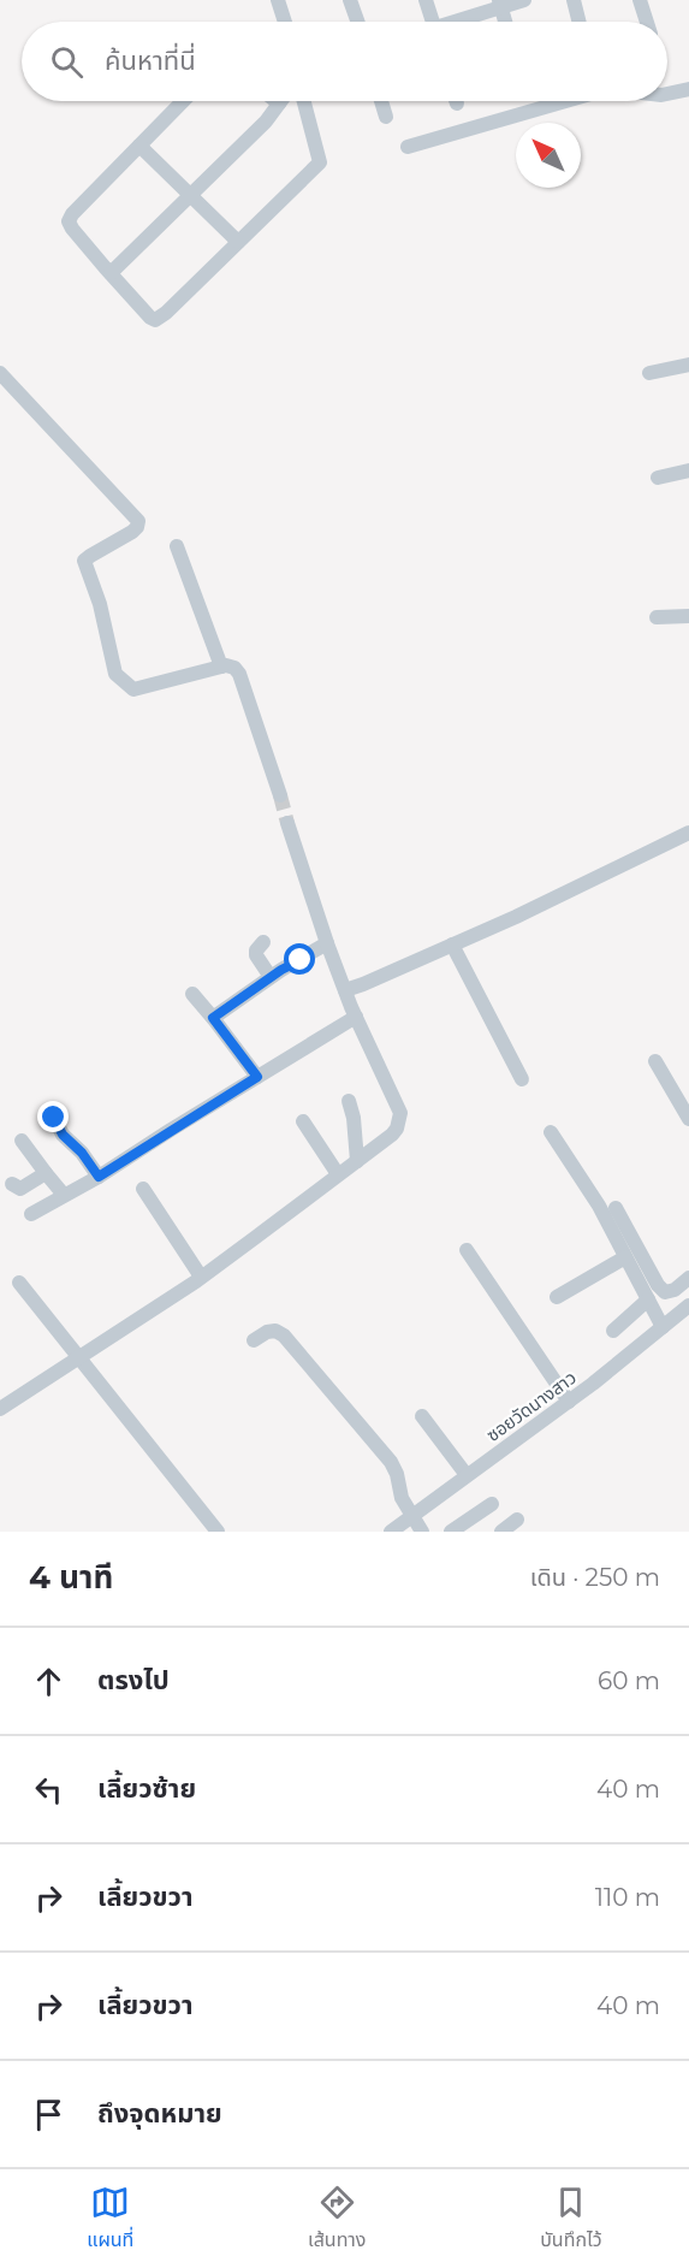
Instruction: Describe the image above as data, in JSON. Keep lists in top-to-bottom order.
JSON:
{
  "streets": {
    "street": ["ซอยวัดนางสาว"]
  },
  "north": "top left",
  "page": {
    "search": "ค้นหาที่นี่",
    "heading": ["4 นาที", "เดิน · 250 m"],
    "list": [
      ["ตรงไป", "60 m"],
      ["เลี้ยวซ้าย", "40 m"],
      ["เลี้ยวขวา", "110 m"],
      ["เลี้ยวขวา", "40 m"],
      "ถึงจุดหมาย"
    ],
    "nav": ["แผนที่", "เส้นทาง", "บันทึกไว้"]
  }
}
